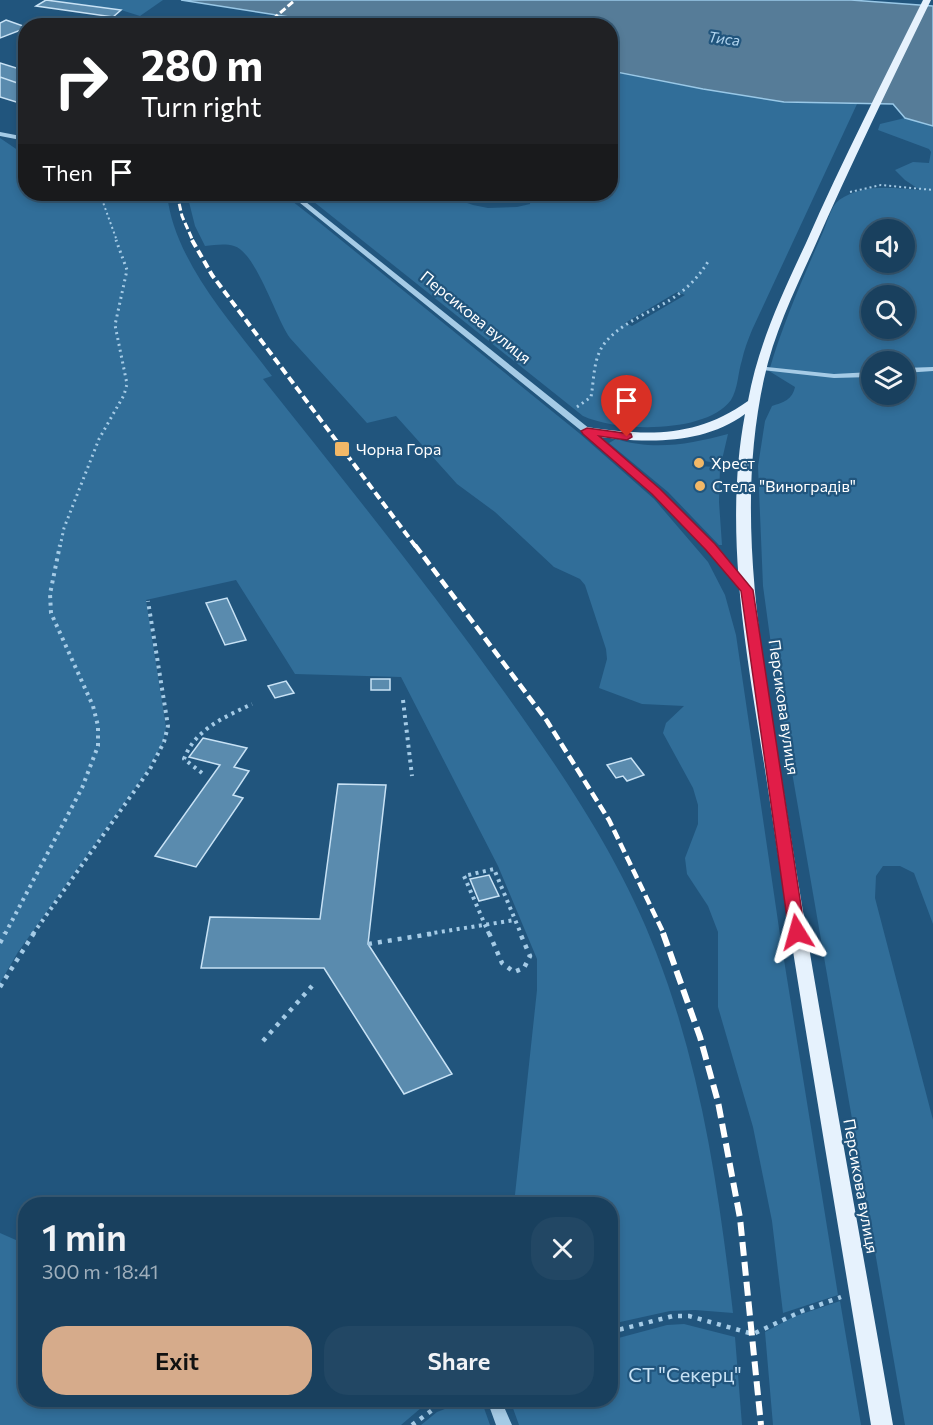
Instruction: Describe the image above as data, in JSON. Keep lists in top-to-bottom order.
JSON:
{
  "streets": {
    "main road": ["Персикова вулиця"]
  },
  "water": ["Тиса"],
  "parks": ["СТ \"Секерц\""],
  "places": {
    "transit": ["Чорна Гора"],
    "other": ["Хрест", "Стела \"Виноградів\""]
  },
  "page": {
    "turn": ["280 m", "Turn right"],
    "then": "Then",
    "heading": ["1 min", "300 m · 18:41"],
    "buttons": ["Exit", "Share"]
  }
}
